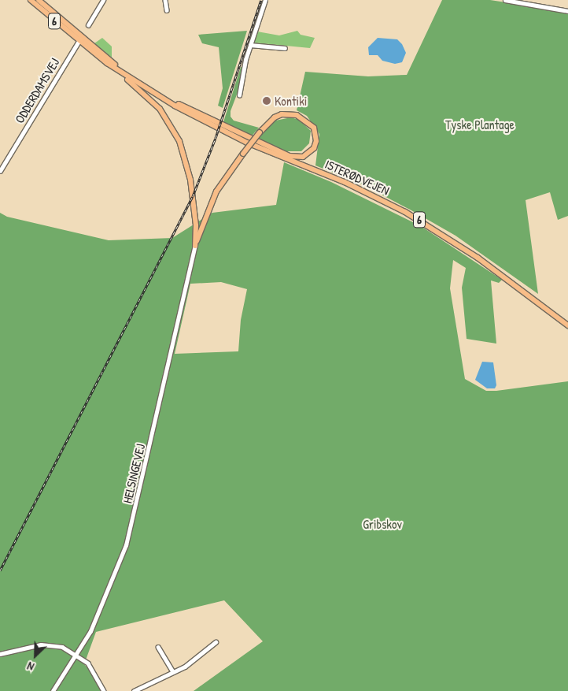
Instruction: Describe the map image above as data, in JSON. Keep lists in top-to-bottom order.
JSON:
{
  "streets": {
    "highway": ["6", "ISTERØDVEJEN"],
    "street": ["ODDERDAMSVEJ", "HELSINGEVEJ"]
  },
  "crossings": [
    ["ODDERDAMSVEJ", "ISTERØDVEJEN"]
  ],
  "parks": ["Tyske Plantage", "Gribskov"],
  "places": ["Kontiki"],
  "north": "bottom left"
}
